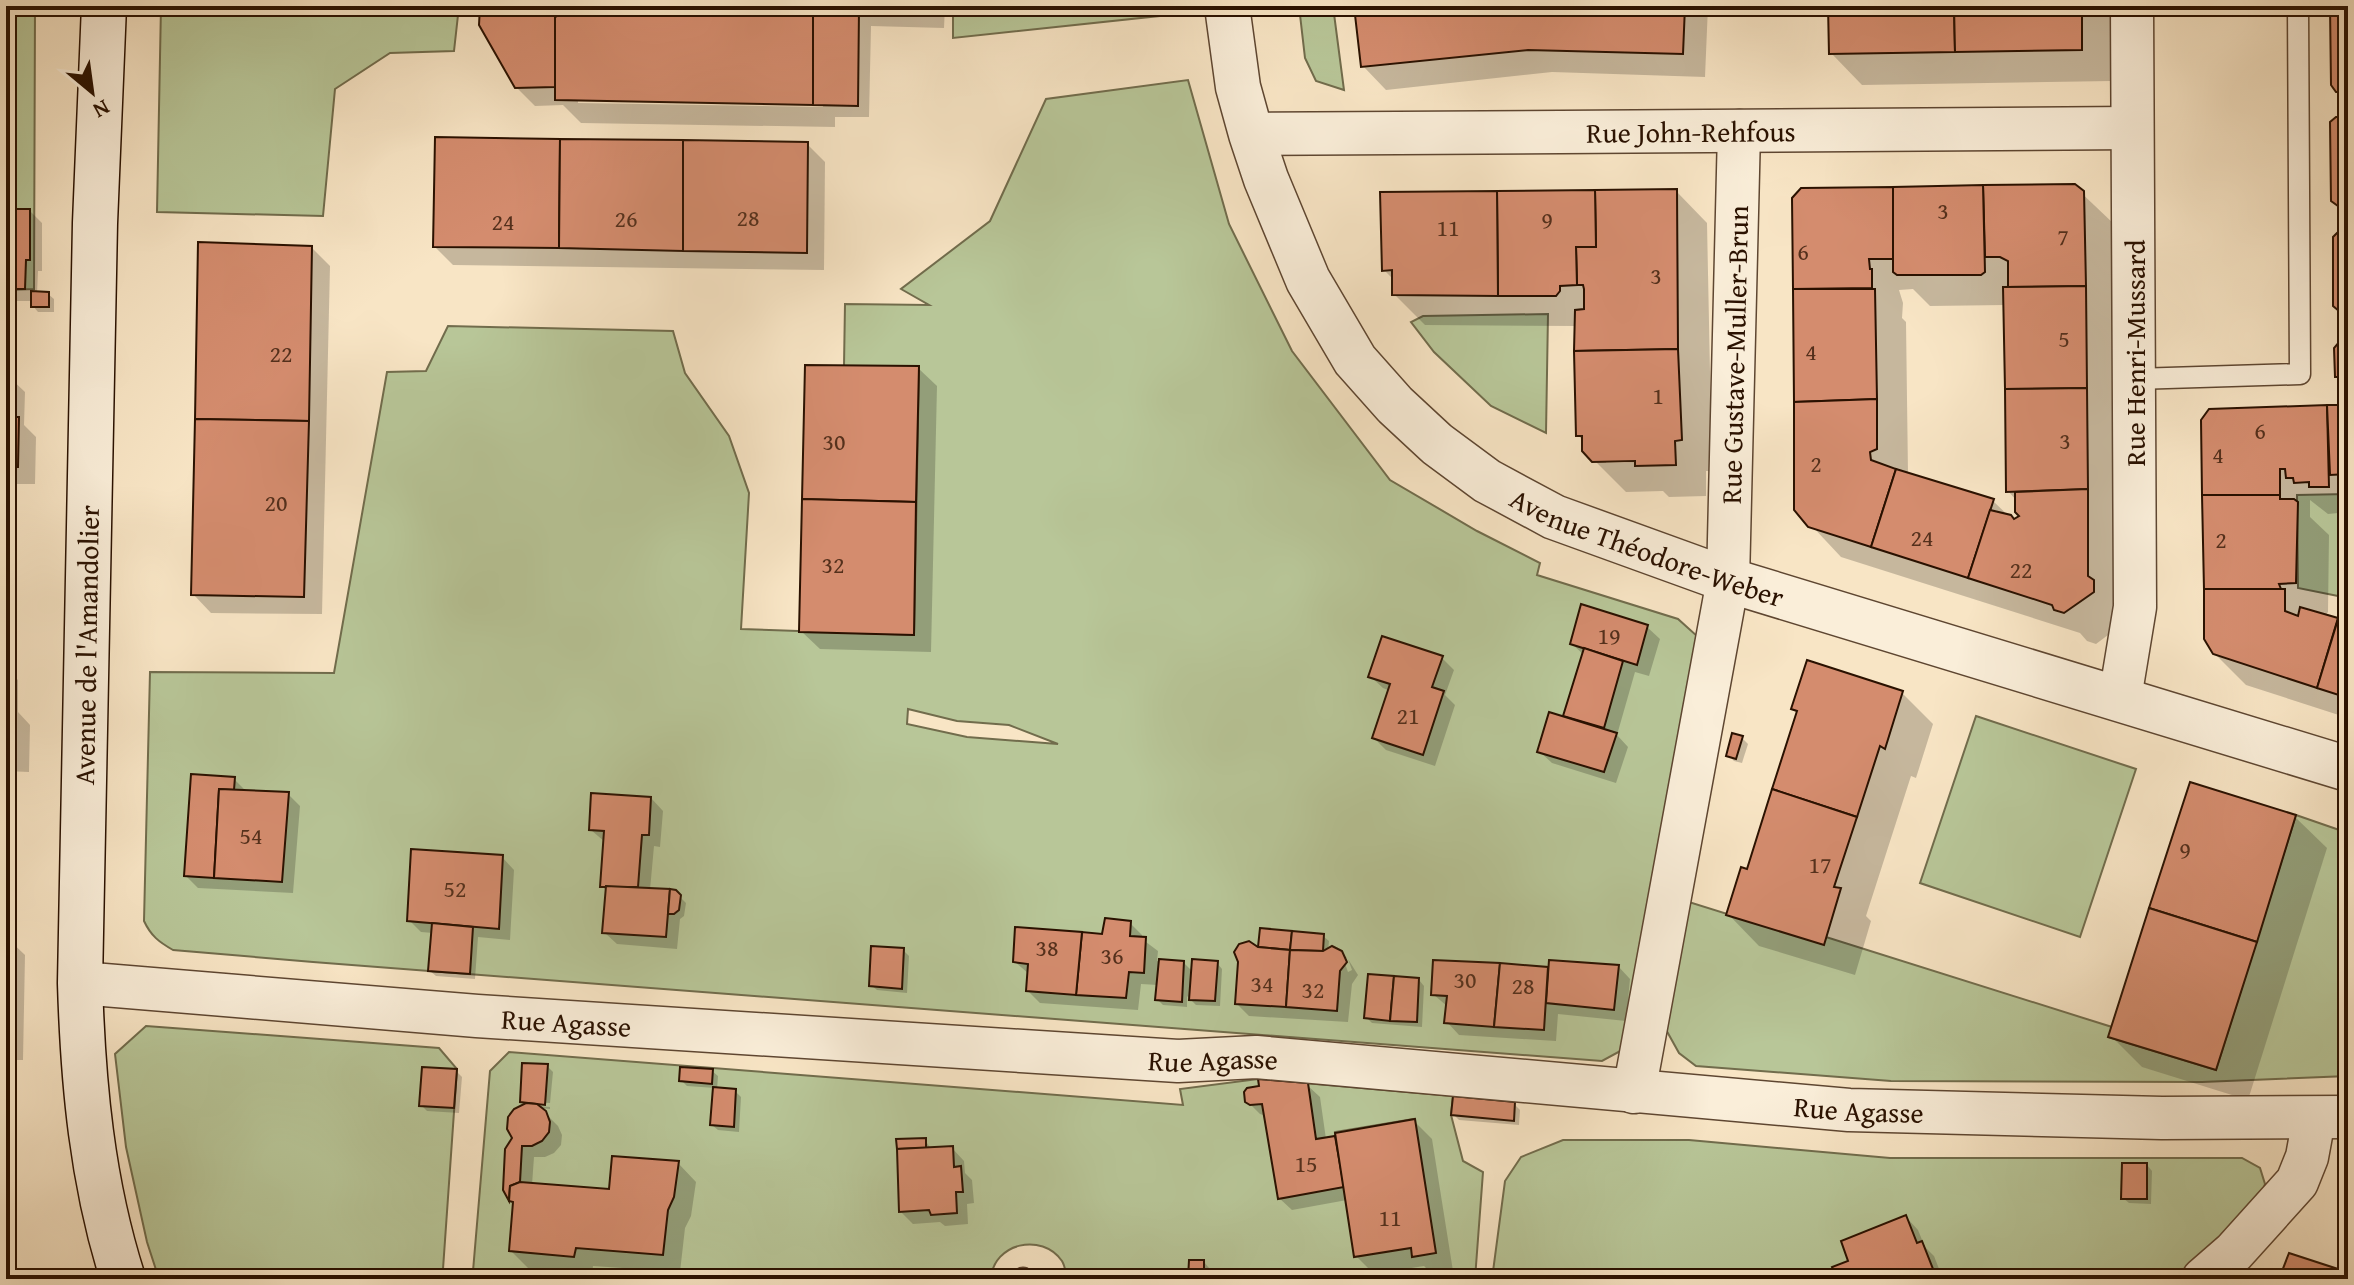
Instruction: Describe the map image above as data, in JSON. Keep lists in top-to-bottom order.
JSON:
{
  "streets": {
    "street": [
      "Rue John-Rehfous",
      "Rue Henri-Mussard",
      "Rue Gustave-Muller-Brun",
      "Avenue Théodore-Weber",
      "Avenue de l'Amandolier",
      "Rue Agasse"
    ]
  },
  "crossings": [
    ["Rue John-Rehfous", "Rue Henri-Mussard"],
    ["Rue John-Rehfous", "Rue Gustave-Muller-Brun"],
    ["Rue John-Rehfous", "Avenue Théodore-Weber"],
    ["Rue Henri-Mussard", "Avenue Théodore-Weber"],
    ["Rue Gustave-Muller-Brun", "Avenue Théodore-Weber"],
    ["Rue Gustave-Muller-Brun", "Rue Agasse"],
    ["Avenue de l'Amandolier", "Rue Agasse"]
  ],
  "house_numbers": [
    "3",
    "28",
    "26",
    "9",
    "24",
    "11",
    "7",
    "6",
    "3",
    "5",
    "4",
    "22",
    "1",
    "6",
    "3",
    "30",
    "4",
    "2",
    "20",
    "24",
    "2",
    "32",
    "22",
    "19",
    "21",
    "54",
    "9",
    "17",
    "52",
    "38",
    "36",
    "30",
    "34",
    "28",
    "32",
    "15",
    "11"
  ],
  "north": "bottom right"
}
